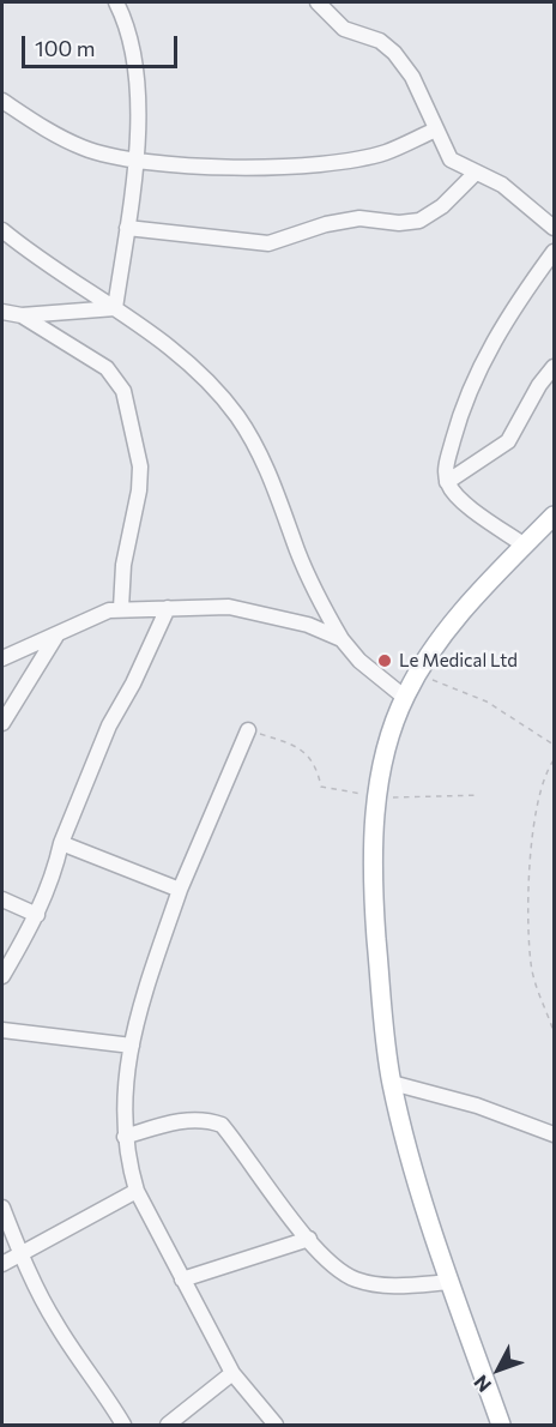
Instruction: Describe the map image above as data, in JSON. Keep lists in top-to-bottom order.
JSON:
{
  "places": ["Le Medical Ltd"],
  "scale_bar": "100 m",
  "north": "bottom left"
}
